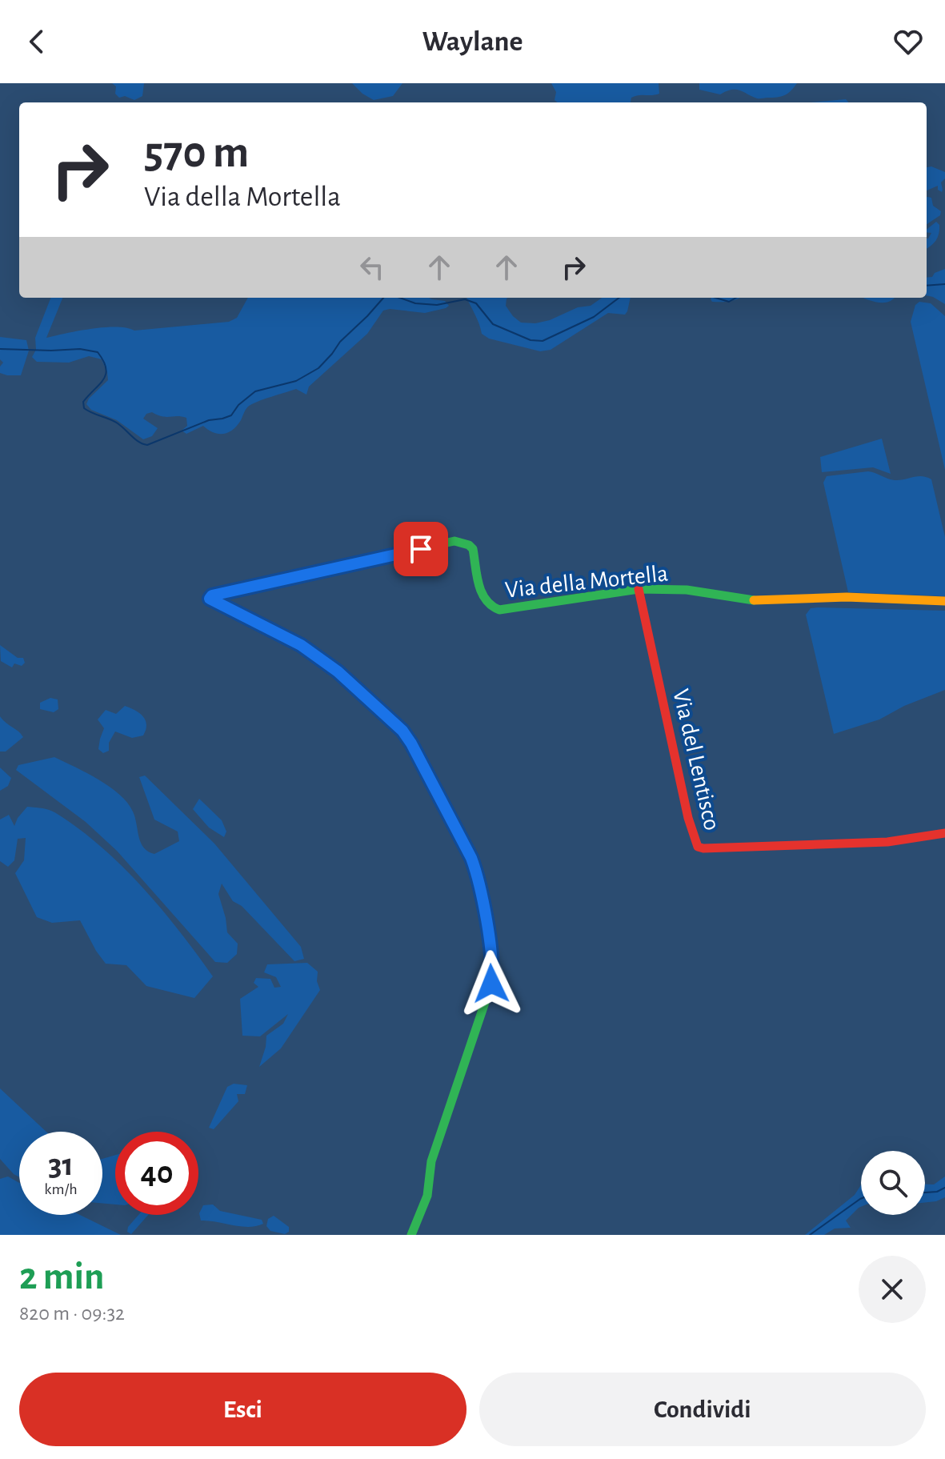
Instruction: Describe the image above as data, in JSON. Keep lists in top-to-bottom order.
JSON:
{
  "streets": {
    "street": ["Via della Mortella", "Via del Lentisco"]
  },
  "crossings": [
    ["Via della Mortella", "Via del Lentisco"]
  ],
  "page": {
    "header": "Waylane",
    "turn": ["570 m", "Via della Mortella"],
    "speed": "31 km/h",
    "limit": "40",
    "heading": ["2 min", "820 m · 09:32"],
    "buttons": ["Esci", "Condividi"]
  }
}
